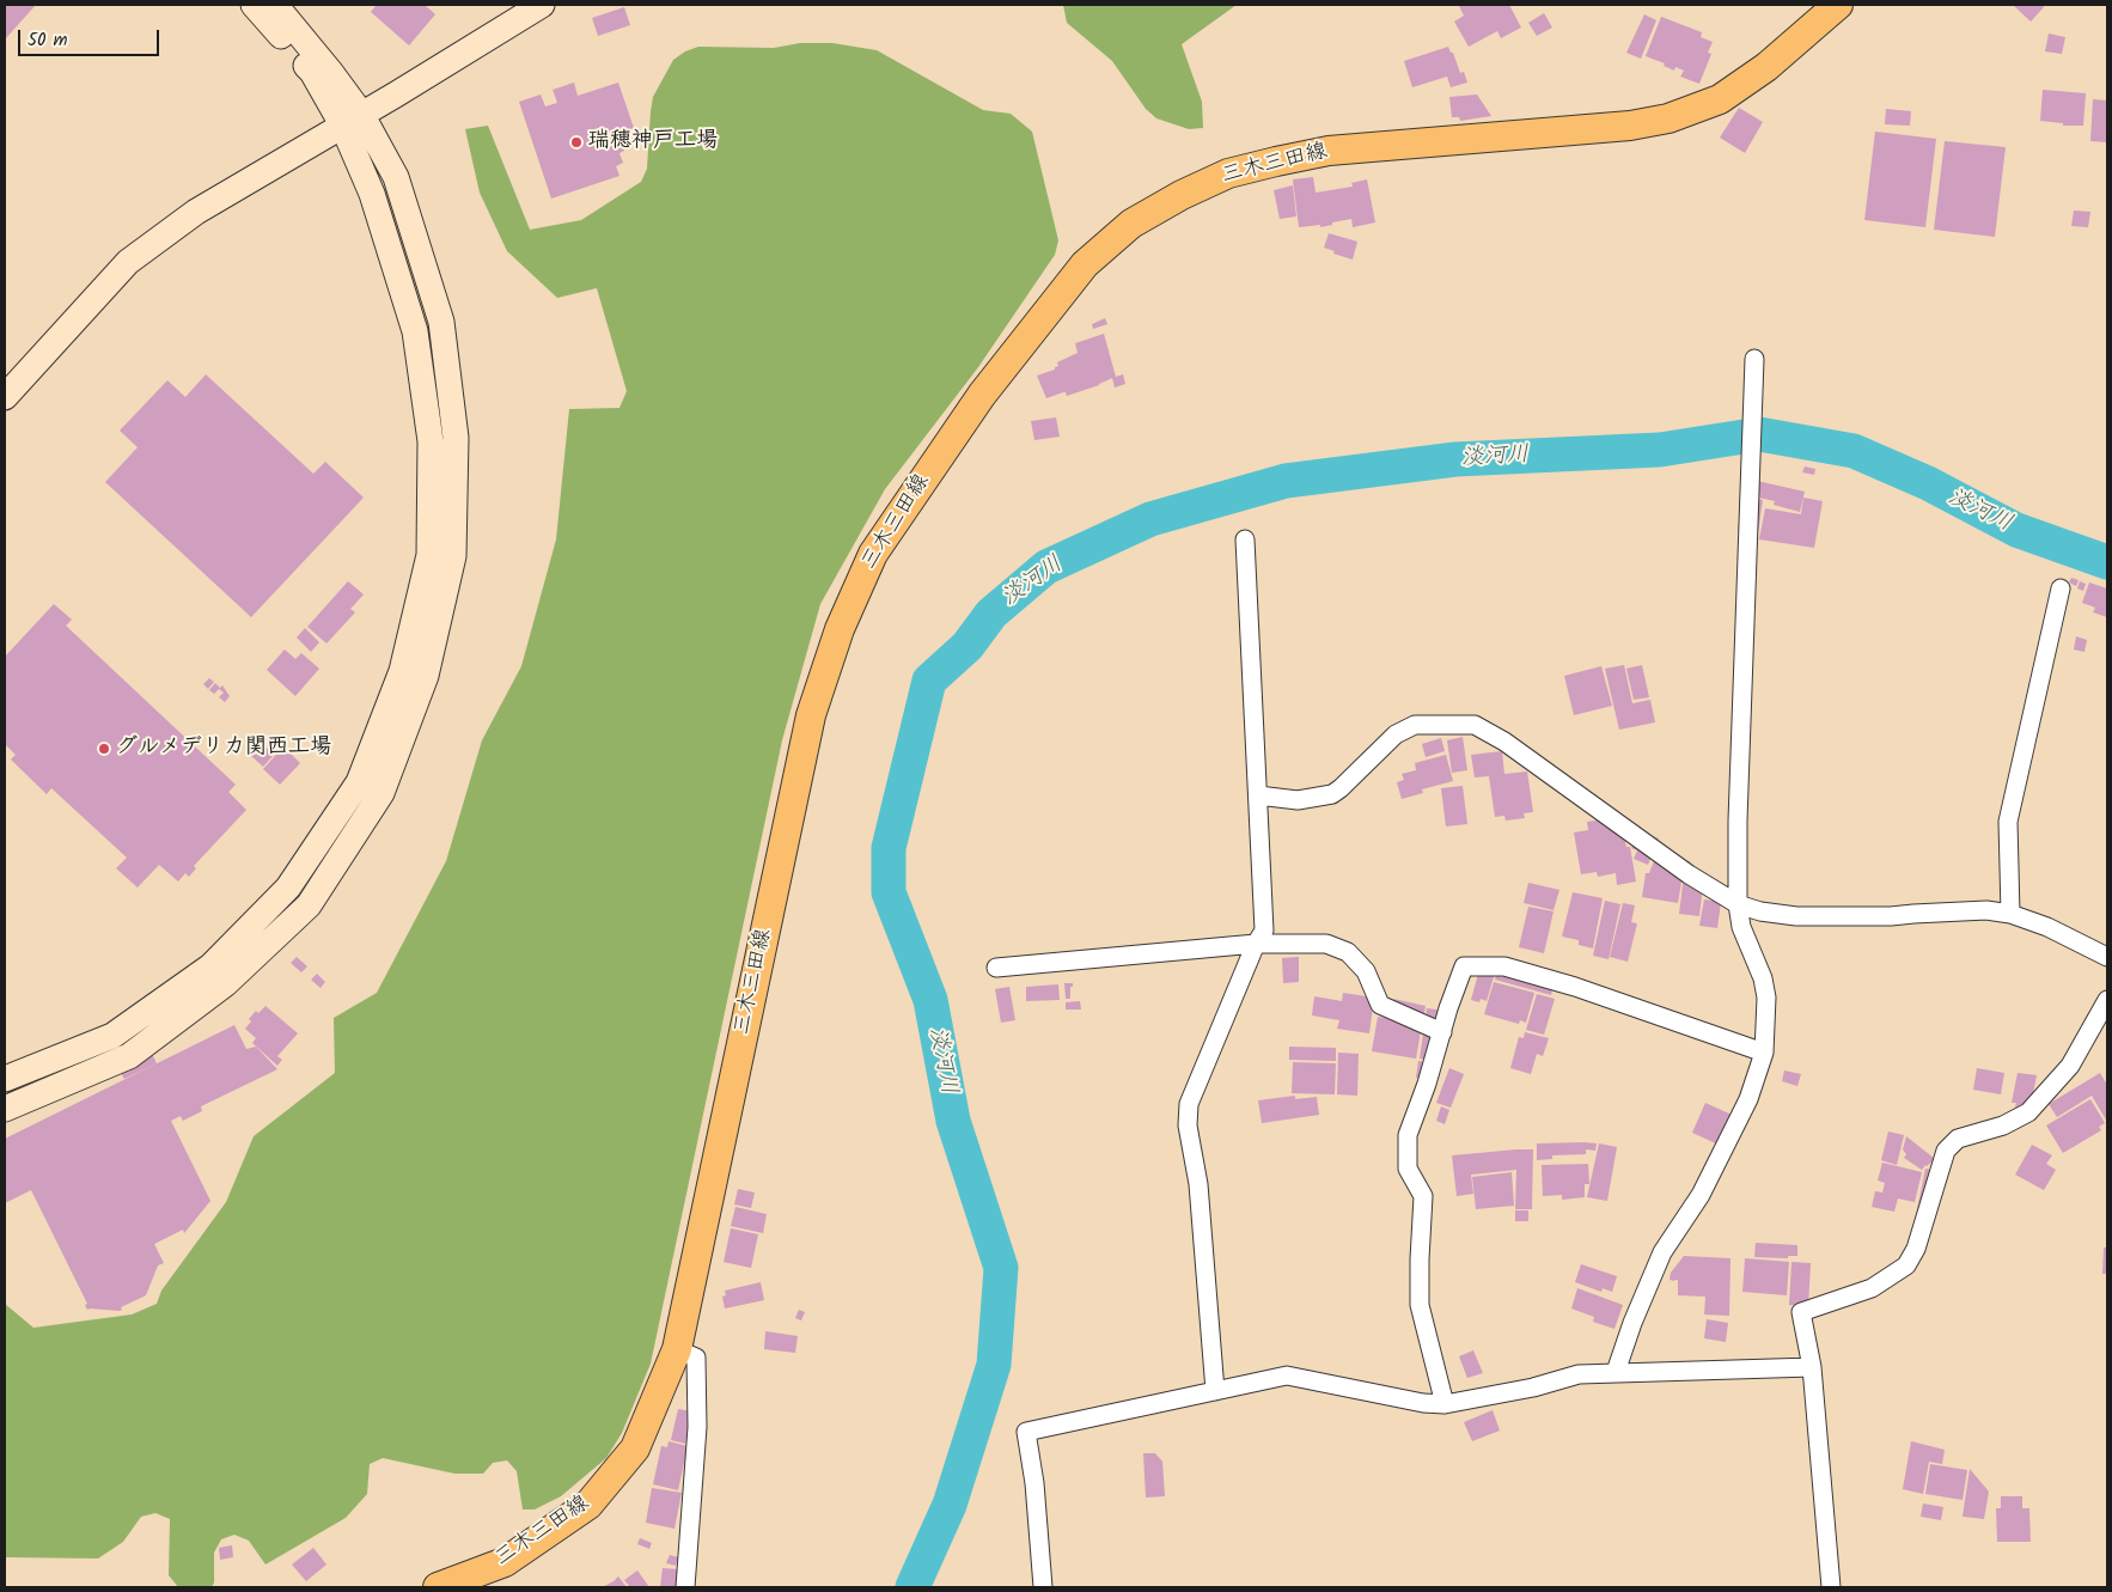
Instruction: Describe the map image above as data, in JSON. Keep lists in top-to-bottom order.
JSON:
{
  "streets": {
    "main road": ["三木三田線"]
  },
  "water": ["淡河川"],
  "places": ["瑞穂神戸工場", "グルメデリカ関西工場"],
  "scale_bar": "50 m"
}
